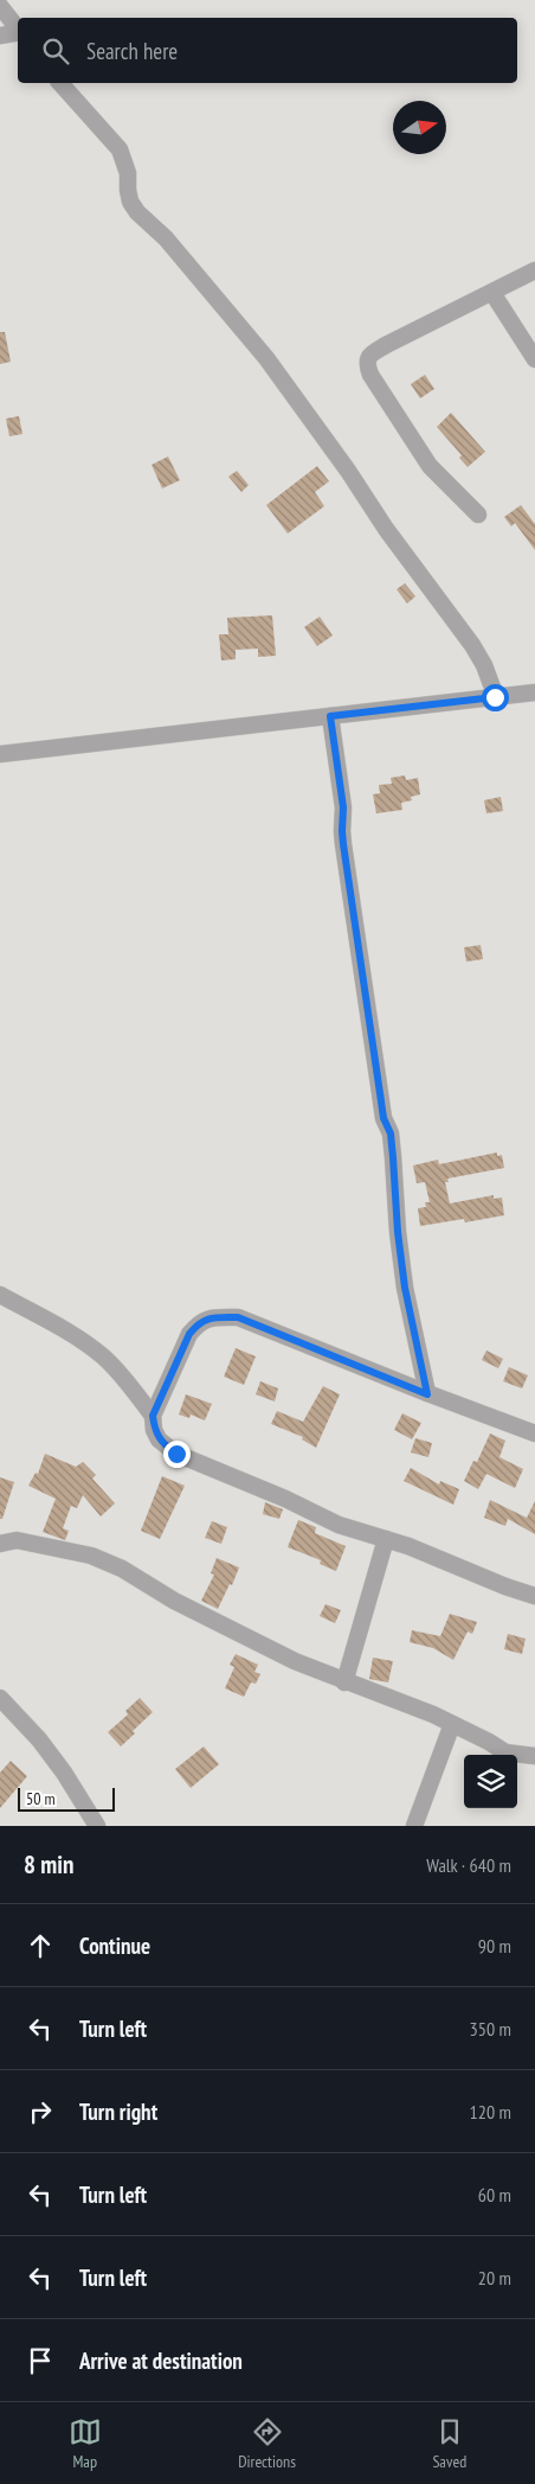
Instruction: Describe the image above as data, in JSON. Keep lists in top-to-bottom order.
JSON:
{
  "scale_bar": "50 m",
  "north": "right",
  "page": {
    "search": "Search here",
    "scale": "50 m",
    "heading": ["8 min", "Walk · 640 m"],
    "list": [
      ["Continue", "90 m"],
      ["Turn left", "350 m"],
      ["Turn right", "120 m"],
      ["Turn left", "60 m"],
      ["Turn left", "20 m"],
      "Arrive at destination"
    ],
    "nav": ["Map", "Directions", "Saved"]
  }
}
